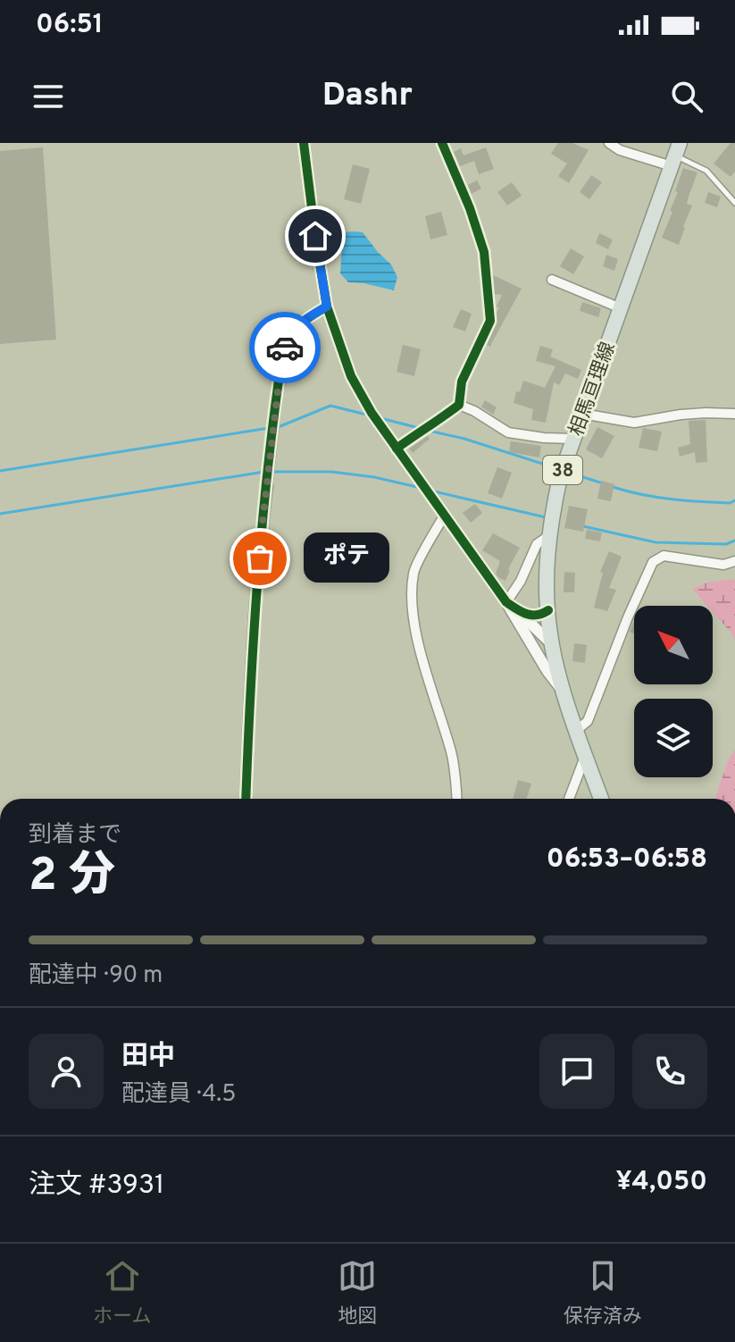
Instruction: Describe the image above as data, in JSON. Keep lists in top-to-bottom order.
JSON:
{
  "streets": {
    "main road": ["相馬亘理線", "38"]
  },
  "places": ["ポテ"],
  "north": "top left",
  "page": {
    "status": "06:51",
    "header": "Dashr",
    "bubble": "ポテ",
    "heading": ["2 分", "到着まで", "06:53–06:58"],
    "panel": [
      "田中",
      "配達員 · 4.5",
      "注文 #3931",
      "¥4,050"
    ],
    "bar": "配達中 · 90 m",
    "tabs": ["ホーム", "地図", "保存済み"]
  }
}
